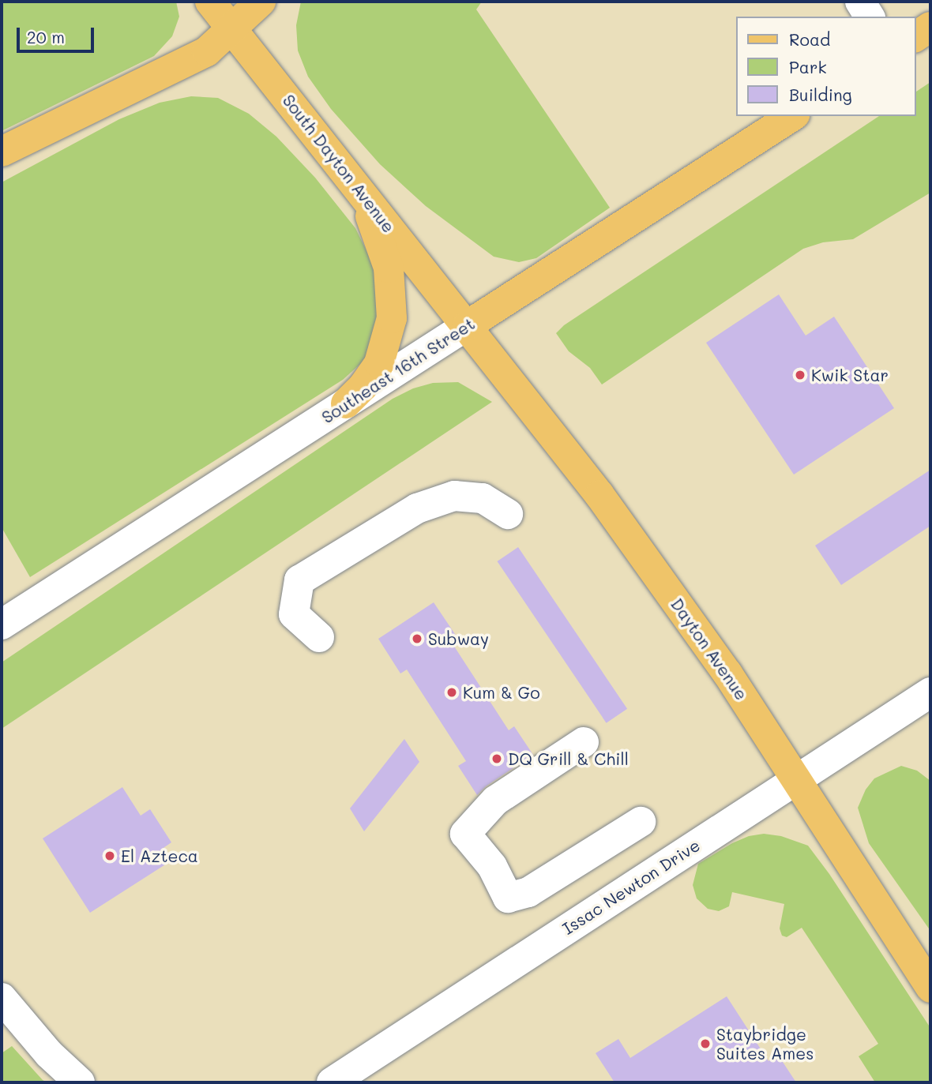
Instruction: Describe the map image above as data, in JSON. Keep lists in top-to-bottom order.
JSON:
{
  "streets": {
    "main road": ["South Dayton Avenue", "Southeast 16th Street", "Dayton Avenue"],
    "street": ["Issac Newton Drive"]
  },
  "crossings": [
    ["South Dayton Avenue", "Southeast 16th Street"],
    ["South Dayton Avenue", "Dayton Avenue"],
    ["Southeast 16th Street", "Dayton Avenue"],
    ["Dayton Avenue", "Issac Newton Drive"]
  ],
  "places": [
    "Kwik Star",
    "Subway",
    "Kum & Go",
    "DQ Grill & Chill",
    "El Azteca",
    "Staybridge Suites Ames"
  ],
  "legend": ["Road", "Park", "Building"],
  "scale_bar": "20 m"
}
